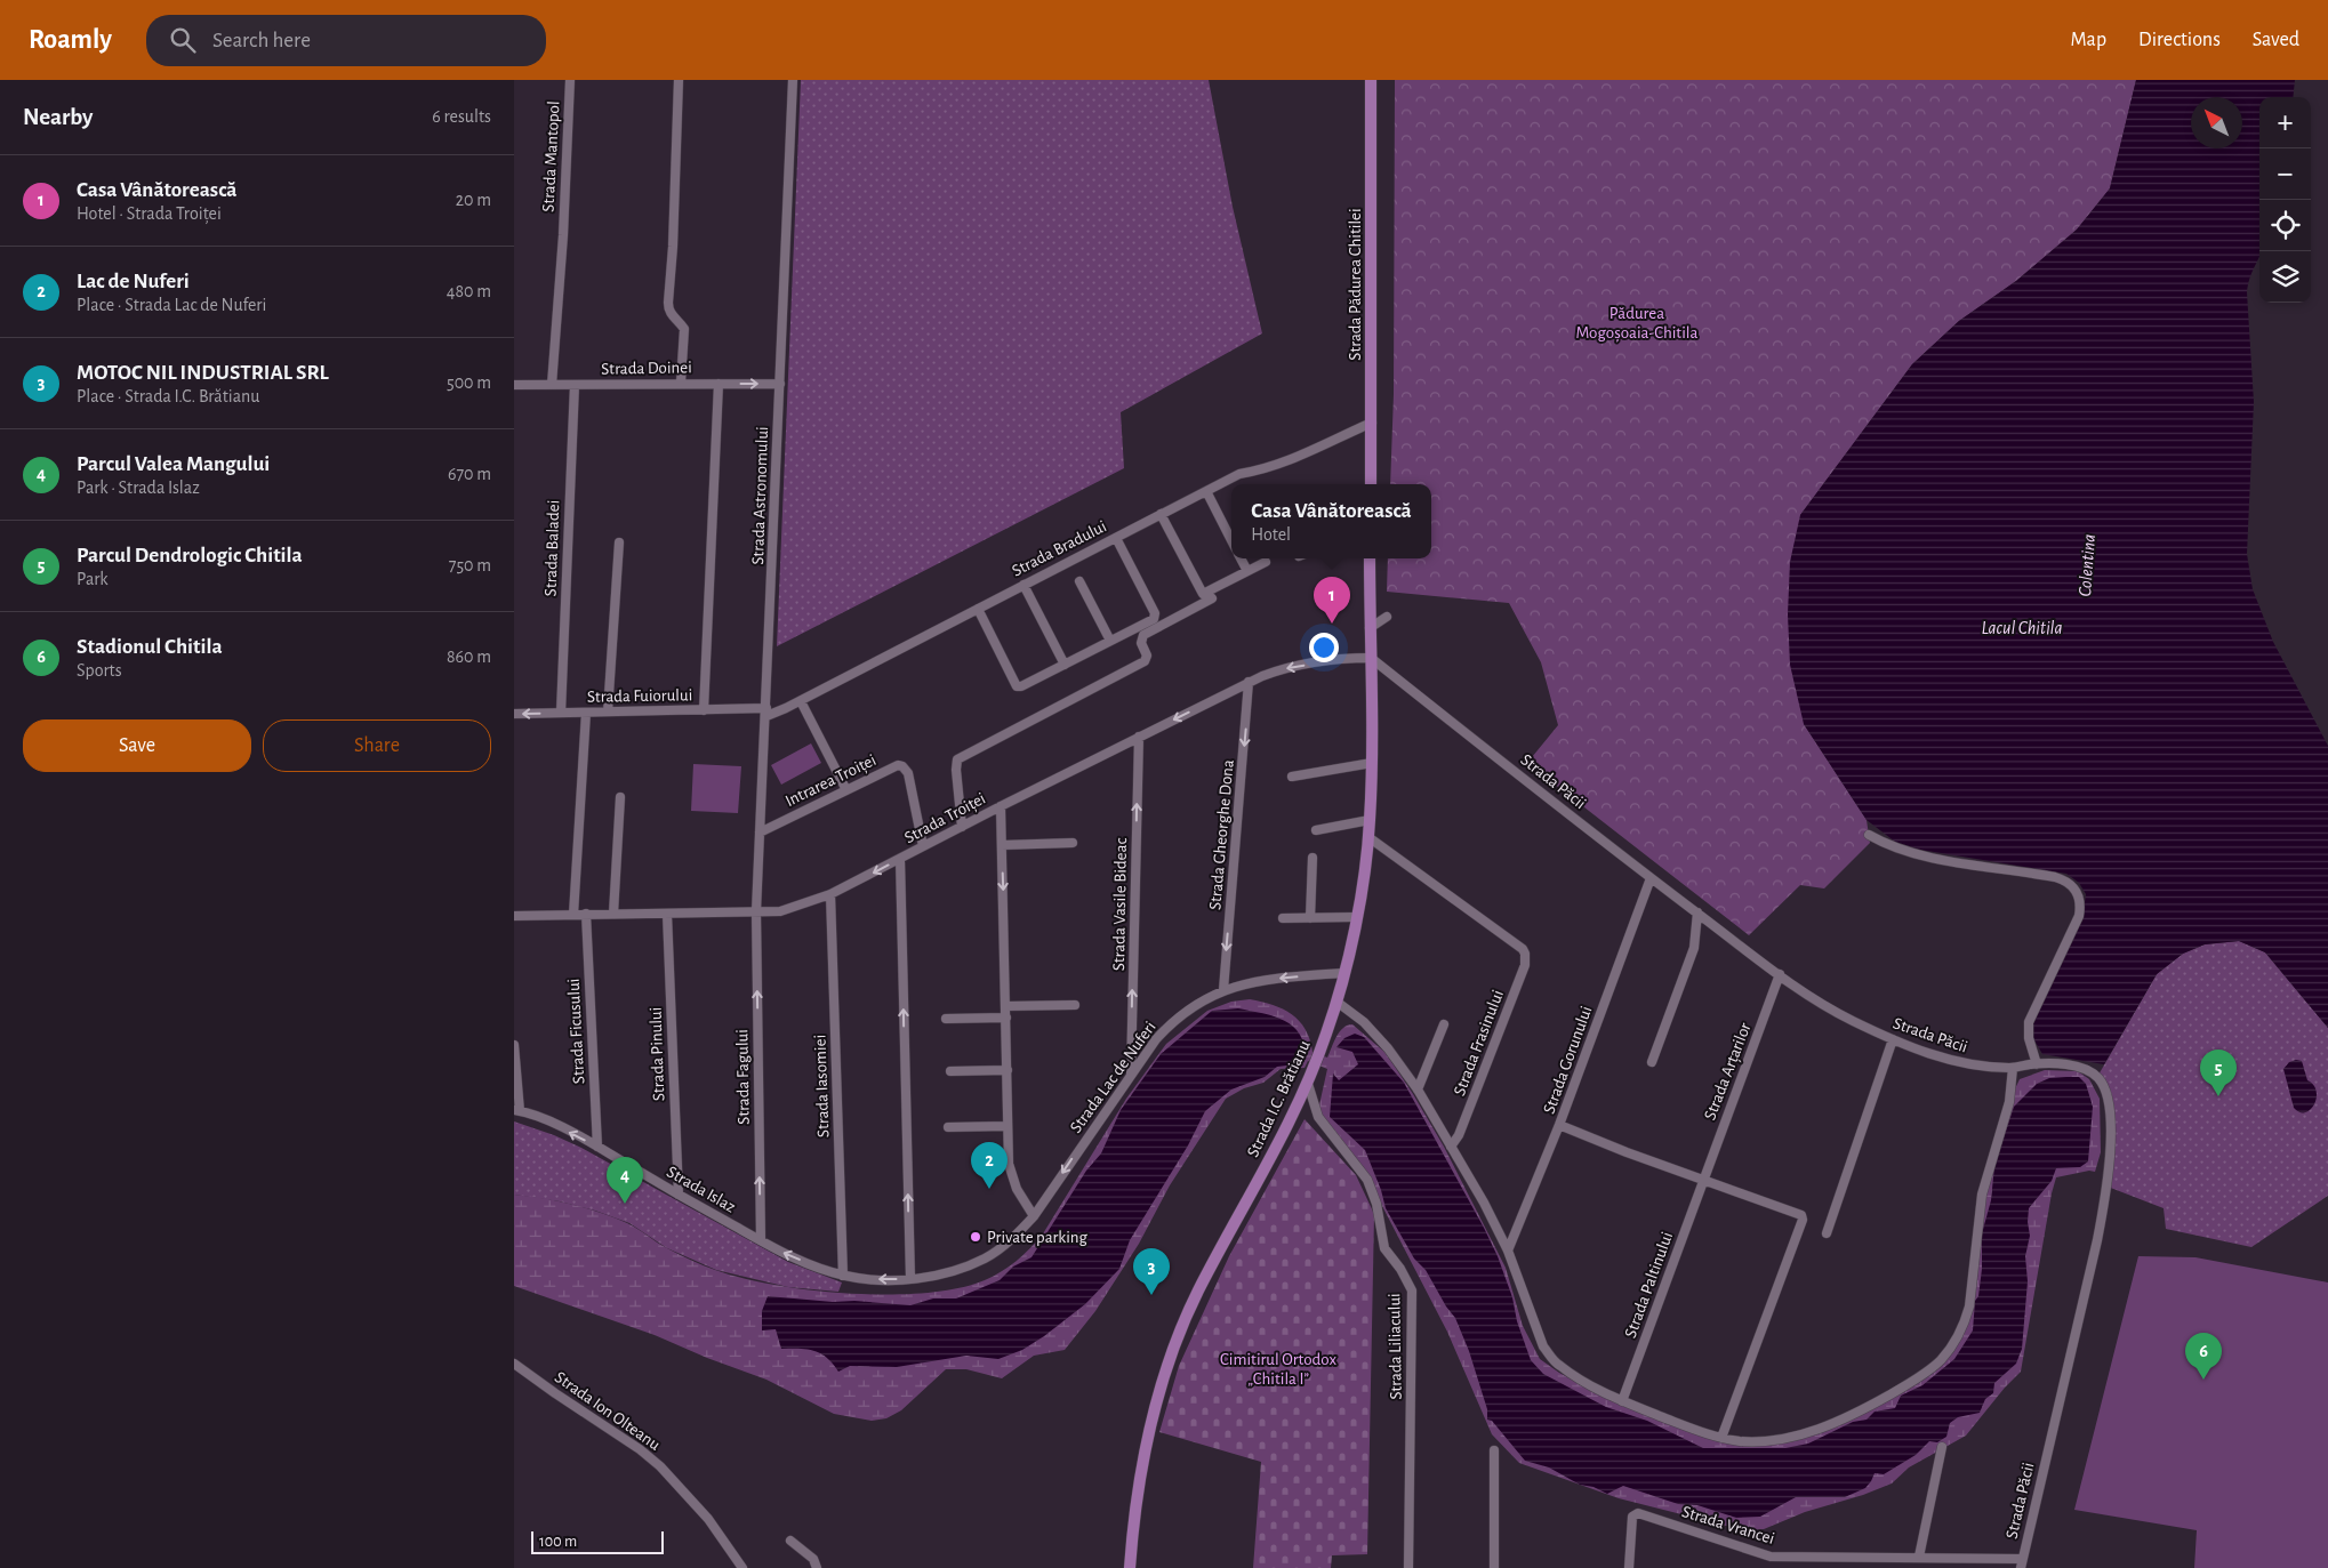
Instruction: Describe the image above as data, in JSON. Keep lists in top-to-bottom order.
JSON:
{
  "streets": {
    "main road": ["Strada Pădurea Chitilei", "Strada I.C. Brătianu"],
    "street": [
      "Strada Mantopol",
      "Strada Doinei",
      "Strada Astronomului",
      "Strada Baladei",
      "Strada Bradului",
      "Strada Fuiorului",
      "Intrarea Troiței",
      "Strada Păcii",
      "Strada Troiței",
      "Strada Gheorghe Dona",
      "Strada Vasile Bideac",
      "Strada Ficusului",
      "Strada Frasinului",
      "Strada Pinului",
      "Strada Gorunului",
      "Strada Arțarilor",
      "Strada Fagului",
      "Strada Lac de Nuferi",
      "Strada Iasomiei",
      "Strada Islaz",
      "Strada Paltinului",
      "Strada Liliacului",
      "Strada Ion Olteanu",
      "Strada Vrancei"
    ]
  },
  "crossings": [
    ["Strada Mantopol", "Strada Doinei"],
    ["Strada Pădurea Chitilei", "Strada Bradului"],
    ["Strada Doinei", "Strada Astronomului"],
    ["Strada Doinei", "Strada Baladei"],
    ["Strada Astronomului", "Strada Bradului"],
    ["Strada Astronomului", "Strada Fuiorului"],
    ["Strada Astronomului", "Intrarea Troiței"],
    ["Strada Astronomului", "Strada Troiței"],
    ["Strada Astronomului", "Strada Fagului"],
    ["Strada Baladei", "Strada Fuiorului"],
    ["Strada Bradului", "Strada Fuiorului"],
    ["Intrarea Troiței", "Strada Troiței"],
    ["Strada Păcii", "Strada Troiței"],
    ["Strada Păcii", "Strada Gorunului"],
    ["Strada Păcii", "Strada Arțarilor"],
    ["Strada Păcii", "Strada I.C. Brătianu"],
    ["Strada Păcii", "Strada Vrancei"],
    ["Strada Troiței", "Strada Gheorghe Dona"],
    ["Strada Troiței", "Strada Vasile Bideac"],
    ["Strada Troiței", "Strada Ficusului"],
    ["Strada Troiței", "Strada Pinului"],
    ["Strada Troiței", "Strada Fagului"],
    ["Strada Troiței", "Strada Iasomiei"],
    ["Strada Troiței", "Strada I.C. Brătianu"],
    ["Strada Gheorghe Dona", "Strada Lac de Nuferi"],
    ["Strada Vasile Bideac", "Strada Lac de Nuferi"],
    ["Strada Ficusului", "Strada Islaz"],
    ["Strada Frasinului", "Strada I.C. Brătianu"],
    ["Strada Pinului", "Strada Islaz"],
    ["Strada Arțarilor", "Strada Paltinului"],
    ["Strada Fagului", "Strada Islaz"],
    ["Strada Lac de Nuferi", "Strada Iasomiei"],
    ["Strada Lac de Nuferi", "Strada I.C. Brătianu"],
    ["Strada Lac de Nuferi", "Strada Islaz"],
    ["Strada Iasomiei", "Strada Islaz"],
    ["Strada I.C. Brătianu", "Strada Liliacului"]
  ],
  "one_way": [
    "Strada Troiței",
    "Strada Gheorghe Dona",
    "Strada Vasile Bideac",
    "Strada Fagului",
    "Strada Lac de Nuferi",
    "Strada Islaz"
  ],
  "water": ["Colentina", "Lacul Chitila"],
  "parks": ["Pădurea Mogoșoaia-Chitila", "Cimitirul Ortodox „Chitila I”"],
  "places": ["Private parking"],
  "scale_bar": "100 m",
  "north": "top left",
  "page": {
    "header": "Roamly",
    "search": "Search here",
    "nav": ["Map", "Directions", "Saved"],
    "heading": ["Nearby", "6 results"],
    "map_buttons": ["+", "−"],
    "list": [
      {
        "mark": "1",
        "name": "Casa Vânătorească",
        "note": "Hotel · Strada Troiței",
        "value": "20 m"
      },
      {
        "mark": "2",
        "name": "Lac de Nuferi",
        "note": "Place · Strada Lac de Nuferi",
        "value": "480 m"
      },
      {
        "mark": "3",
        "name": "MOTOC NIL INDUSTRIAL SRL",
        "note": "Place · Strada I.C. Brătianu",
        "value": "500 m"
      },
      {
        "mark": "4",
        "name": "Parcul Valea Mangului",
        "note": "Park · Strada Islaz",
        "value": "670 m"
      },
      {
        "mark": "5",
        "name": "Parcul Dendrologic Chitila",
        "note": "Park",
        "value": "750 m"
      },
      {
        "mark": "6",
        "name": "Stadionul Chitila",
        "note": "Sports",
        "value": "860 m"
      }
    ],
    "popup": ["Casa Vânătorească", "Hotel"],
    "pins": [
      "1",
      "5",
      "2",
      "4",
      "3",
      "6"
    ],
    "buttons": ["Save", "Share"],
    "scale": "100 m"
  }
}
